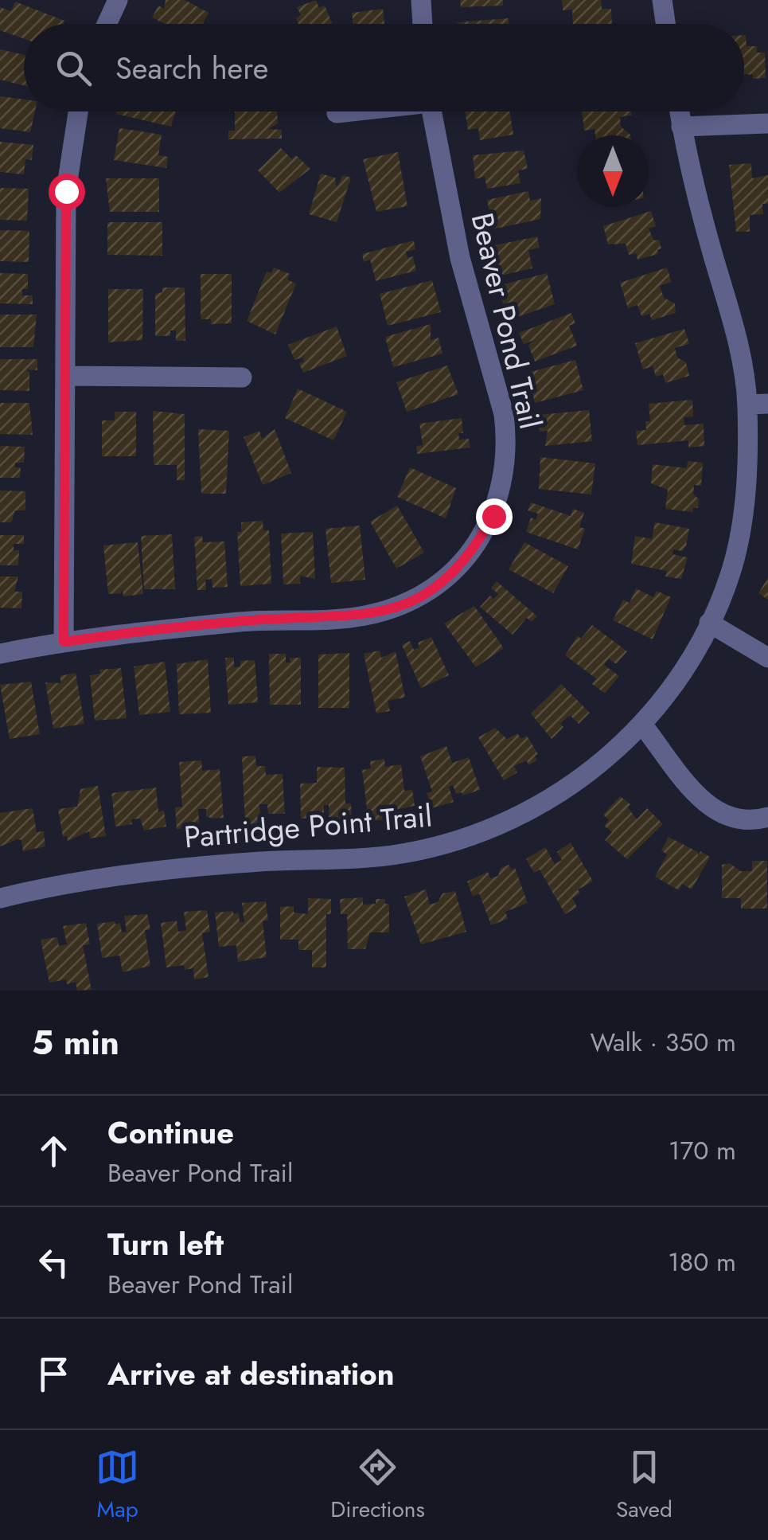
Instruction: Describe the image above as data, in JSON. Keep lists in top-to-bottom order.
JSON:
{
  "streets": {
    "street": ["Beaver Pond Trail", "Partridge Point Trail"]
  },
  "north": "bottom",
  "page": {
    "search": "Search here",
    "heading": ["5 min", "Walk · 350 m"],
    "list": [
      ["Continue", "Beaver Pond Trail", "170 m"],
      ["Turn left", "Beaver Pond Trail", "180 m"],
      "Arrive at destination"
    ],
    "nav": ["Map", "Directions", "Saved"]
  }
}
